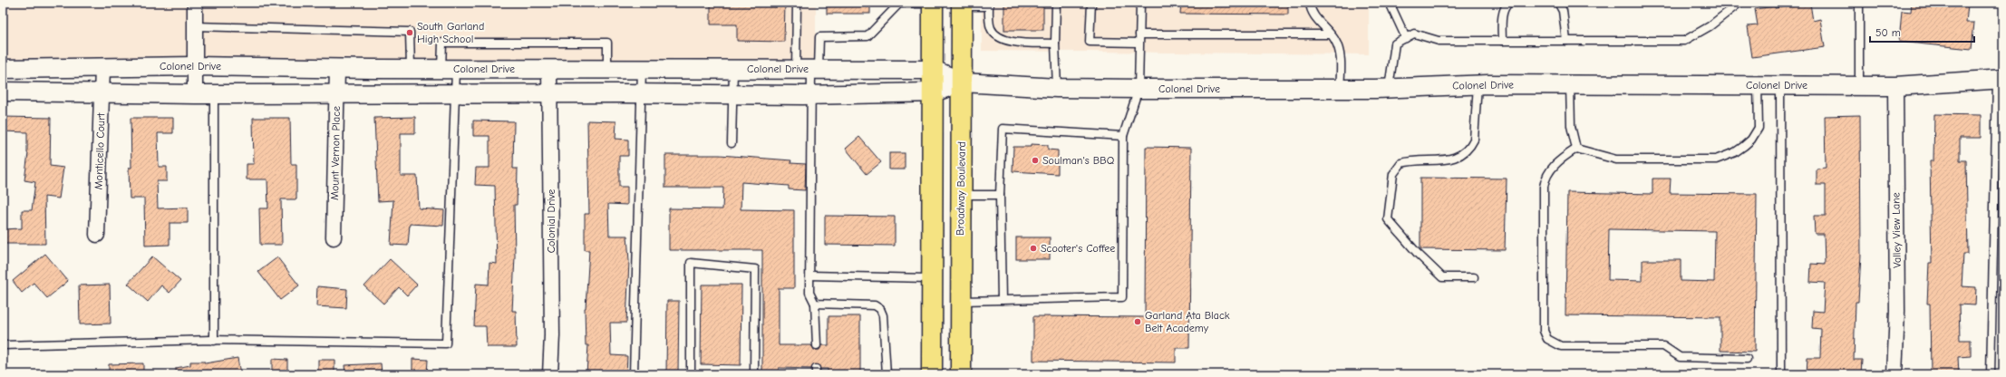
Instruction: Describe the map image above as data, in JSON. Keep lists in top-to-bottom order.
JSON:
{
  "streets": {
    "main road": ["Broadway Boulevard"],
    "street": [
      "Colonel Drive",
      "Monticello Court",
      "Mount Vernon Place",
      "Colonial Drive",
      "Valley View Lane"
    ]
  },
  "crossings": [
    ["Colonel Drive", "Monticello Court"],
    ["Colonel Drive", "Mount Vernon Place"],
    ["Colonel Drive", "Broadway Boulevard"],
    ["Colonel Drive", "Colonial Drive"],
    ["Colonel Drive", "Valley View Lane"]
  ],
  "places": [
    "South Garland High School",
    "Soulman's BBQ",
    "Scooter's Coffee",
    "Garland Ata Black Belt Academy"
  ],
  "scale_bar": "50 m"
}
